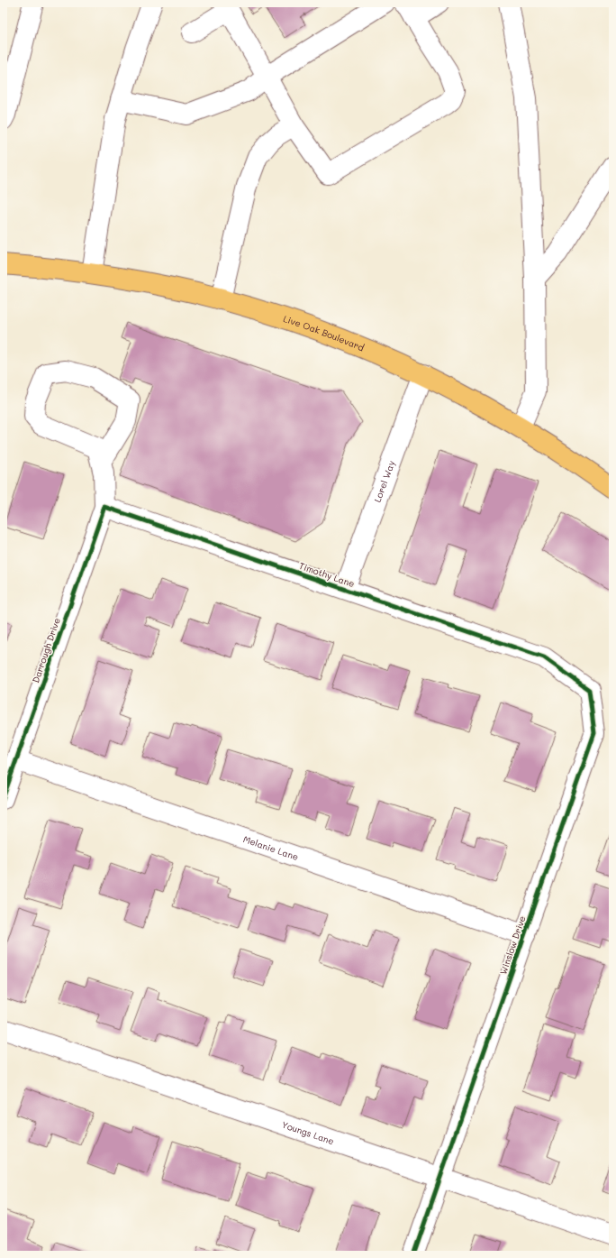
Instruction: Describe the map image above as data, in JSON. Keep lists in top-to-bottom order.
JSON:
{
  "streets": {
    "main road": ["Live Oak Boulevard"],
    "street": [
      "Lorel Way",
      "Timothy Lane",
      "Darrough Drive",
      "Melanie Lane",
      "Winslow Drive",
      "Youngs Lane"
    ]
  },
  "crossings": [
    ["Live Oak Boulevard", "Lorel Way"],
    ["Lorel Way", "Timothy Lane"],
    ["Timothy Lane", "Darrough Drive"],
    ["Timothy Lane", "Winslow Drive"],
    ["Darrough Drive", "Melanie Lane"],
    ["Melanie Lane", "Winslow Drive"],
    ["Winslow Drive", "Youngs Lane"]
  ]
}
